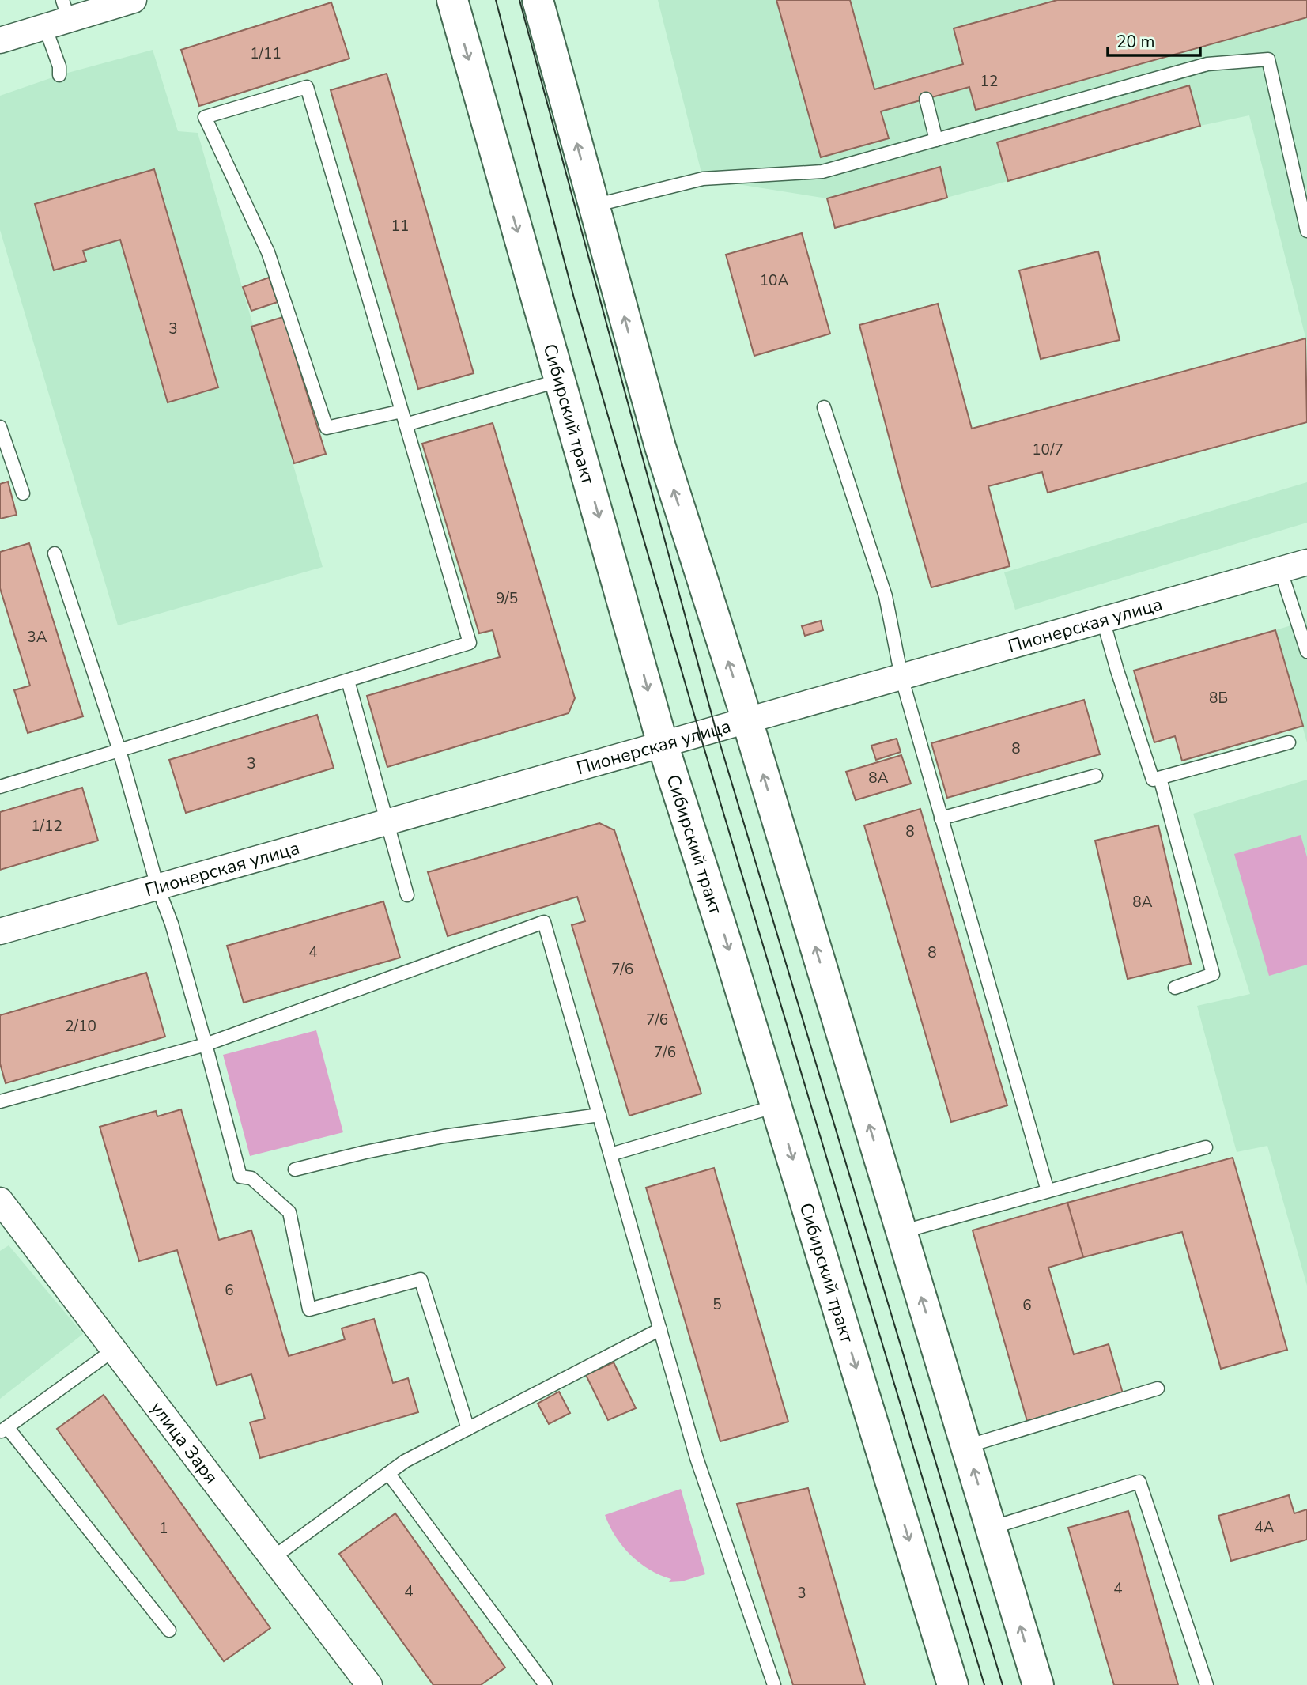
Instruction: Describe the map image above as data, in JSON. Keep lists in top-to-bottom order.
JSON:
{
  "streets": {
    "main road": ["Сибирский тракт"],
    "street": ["Пионерская улица", "улица Заря"]
  },
  "crossings": [
    ["Сибирский тракт", "Пионерская улица"]
  ],
  "house_numbers": [
    "1/11",
    "12",
    "11",
    "10А",
    "3",
    "10/7",
    "9/5",
    "3А",
    "8Б",
    "8",
    "3",
    "8А",
    "1/12",
    "8",
    "8А",
    "4",
    "8",
    "7/6",
    "7/6",
    "2/10",
    "7/6",
    "6",
    "5",
    "6",
    "4А",
    "1",
    "4",
    "4",
    "3"
  ],
  "scale_bar": "20 m"
}
